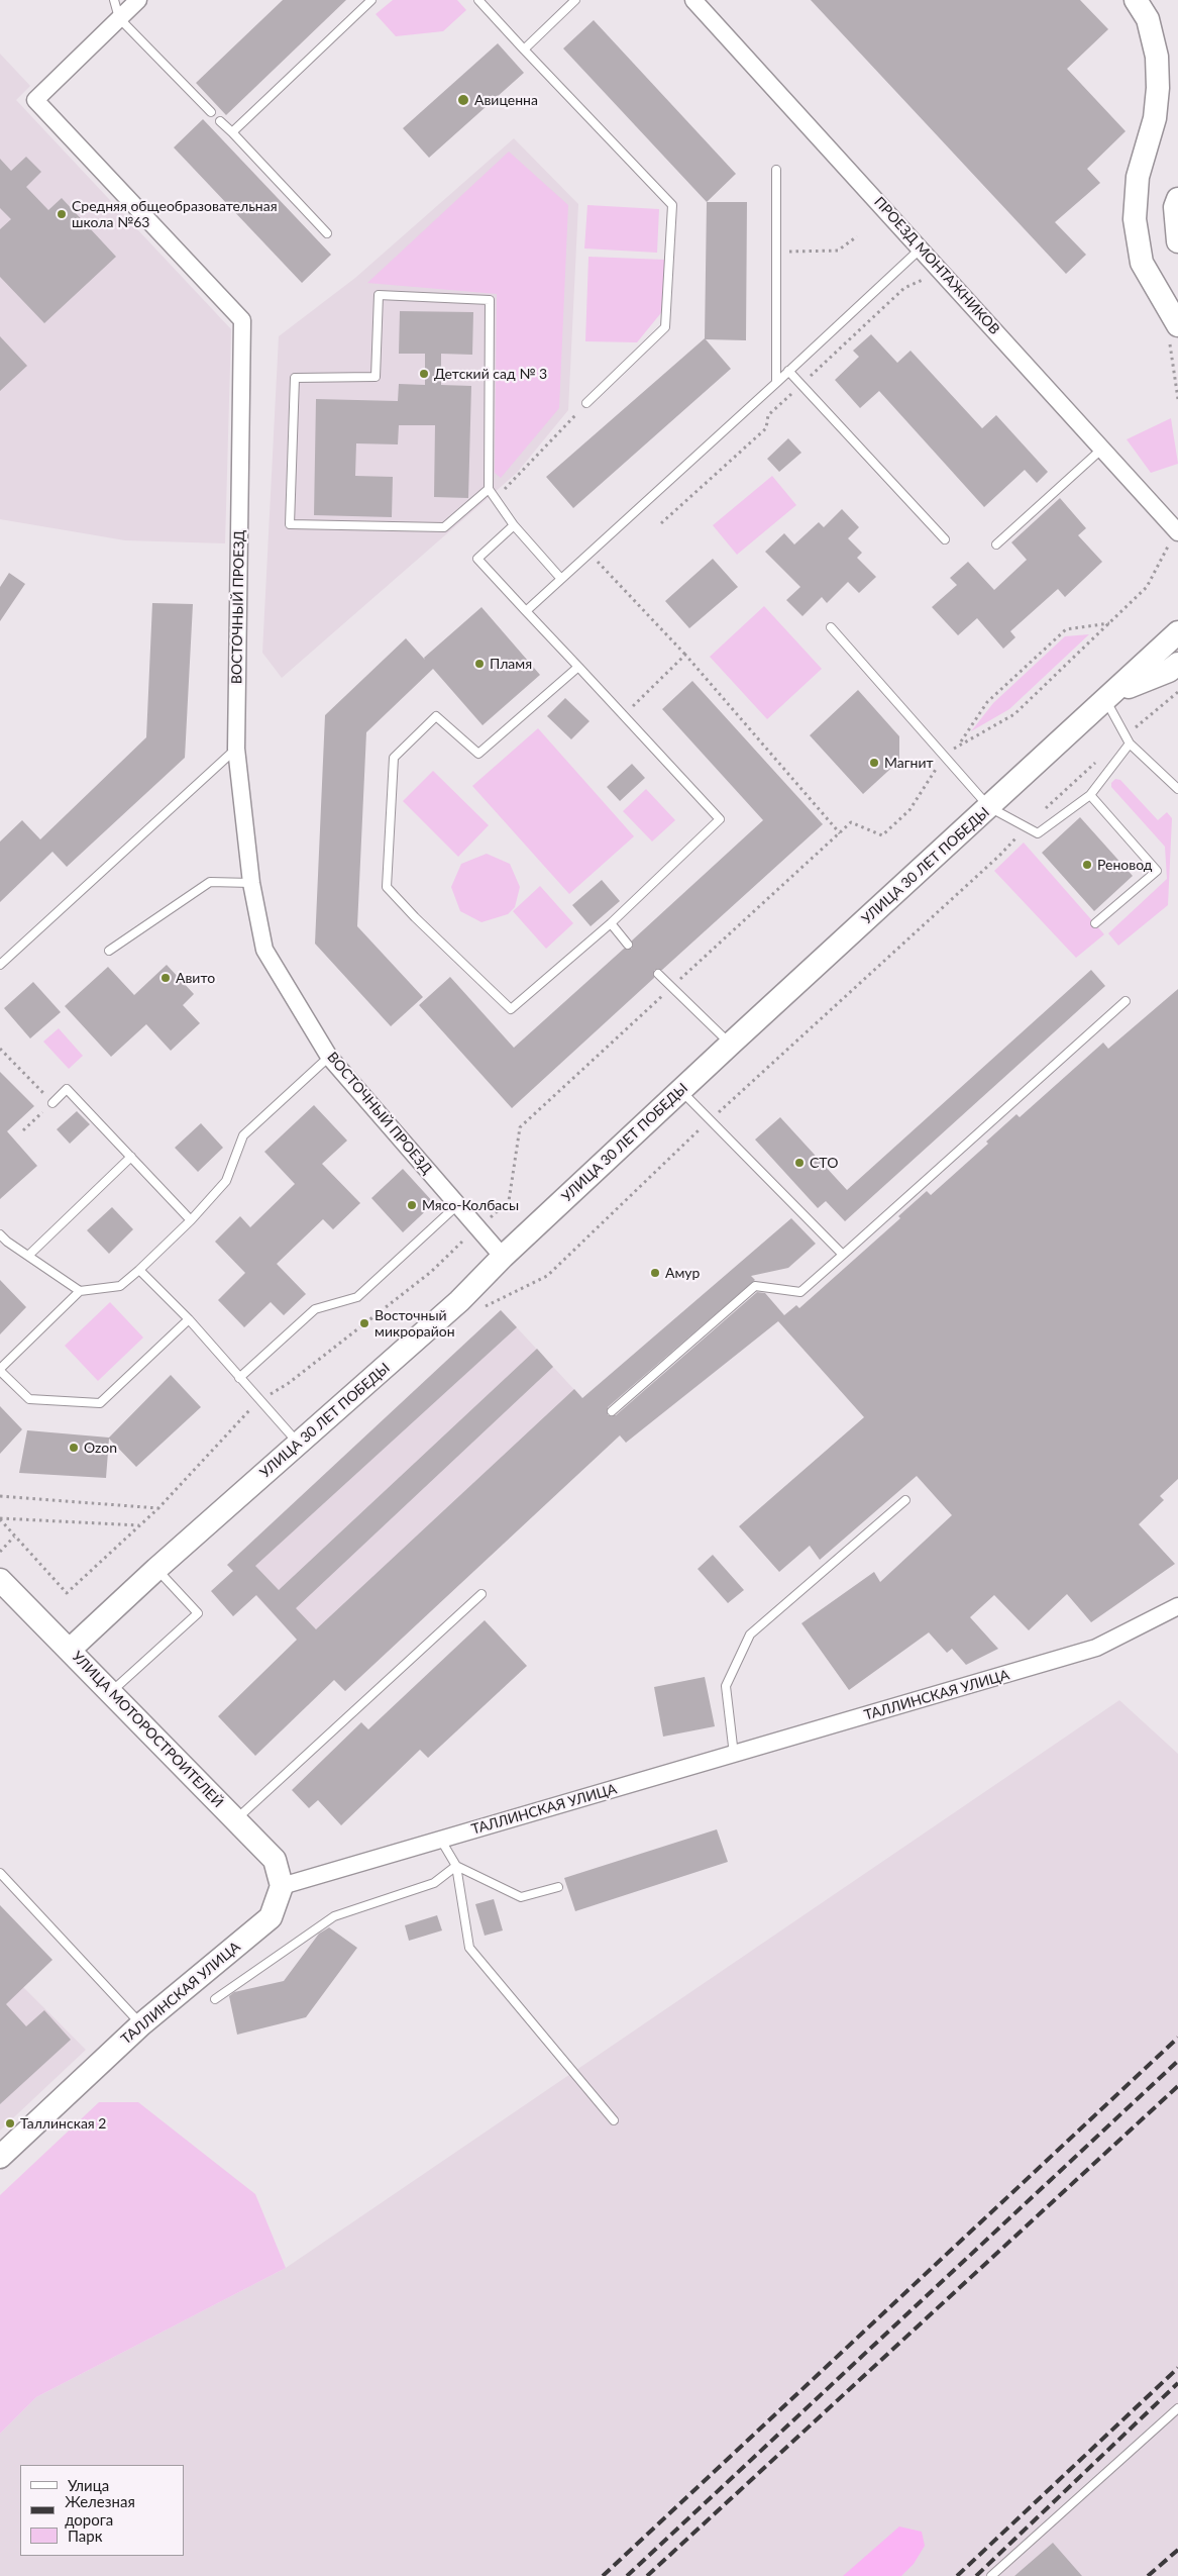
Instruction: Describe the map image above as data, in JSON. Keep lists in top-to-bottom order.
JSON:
{
  "streets": {
    "street": [
      "ПРОЕЗД МОНТАЖНИКОВ",
      "ВОСТОЧНЫЙ ПРОЕЗД",
      "УЛИЦА 30 ЛЕТ ПОБЕДЫ",
      "ТАЛЛИНСКАЯ УЛИЦА",
      "УЛИЦА МОТОРОСТРОИТЕЛЕЙ"
    ]
  },
  "crossings": [
    ["ВОСТОЧНЫЙ ПРОЕЗД", "УЛИЦА 30 ЛЕТ ПОБЕДЫ"],
    ["УЛИЦА 30 ЛЕТ ПОБЕДЫ", "УЛИЦА МОТОРОСТРОИТЕЛЕЙ"],
    ["ТАЛЛИНСКАЯ УЛИЦА", "УЛИЦА МОТОРОСТРОИТЕЛЕЙ"]
  ],
  "places": [
    "Авиценна",
    "Средняя общеобразовательная школа №63",
    "Детский сад № 3",
    "Пламя",
    "Магнит",
    "Реновод",
    "Авито",
    "СТО",
    "Мясо-Колбасы",
    "Амур",
    "Восточный микрорайон",
    "Ozon",
    "Таллинская 2"
  ],
  "legend": ["Улица", "Железная дорога", "Парк"]
}
